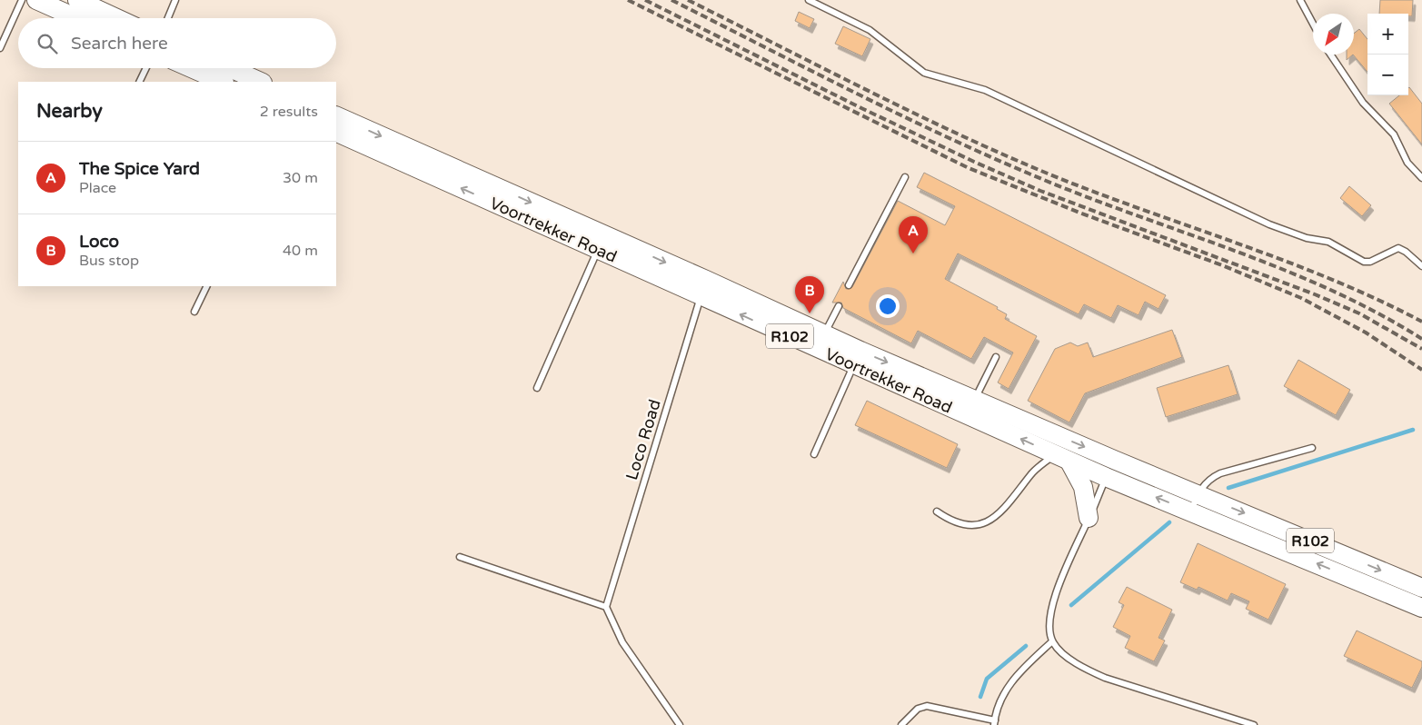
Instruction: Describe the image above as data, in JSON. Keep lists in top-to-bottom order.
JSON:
{
  "streets": {
    "main road": ["Voortrekker Road", "R102"],
    "lane": ["Loco Road"]
  },
  "crossings": [
    ["Voortrekker Road", "Loco Road"]
  ],
  "north": "bottom left",
  "page": {
    "map_buttons": ["+", "−"],
    "search": "Search here",
    "heading": ["Nearby", "2 results"],
    "list": [
      {
        "mark": "A",
        "name": "The Spice Yard",
        "note": "Place",
        "value": "30 m"
      },
      {
        "mark": "B",
        "name": "Loco",
        "note": "Bus stop",
        "value": "40 m"
      }
    ],
    "pins": ["A", "B"]
  }
}
